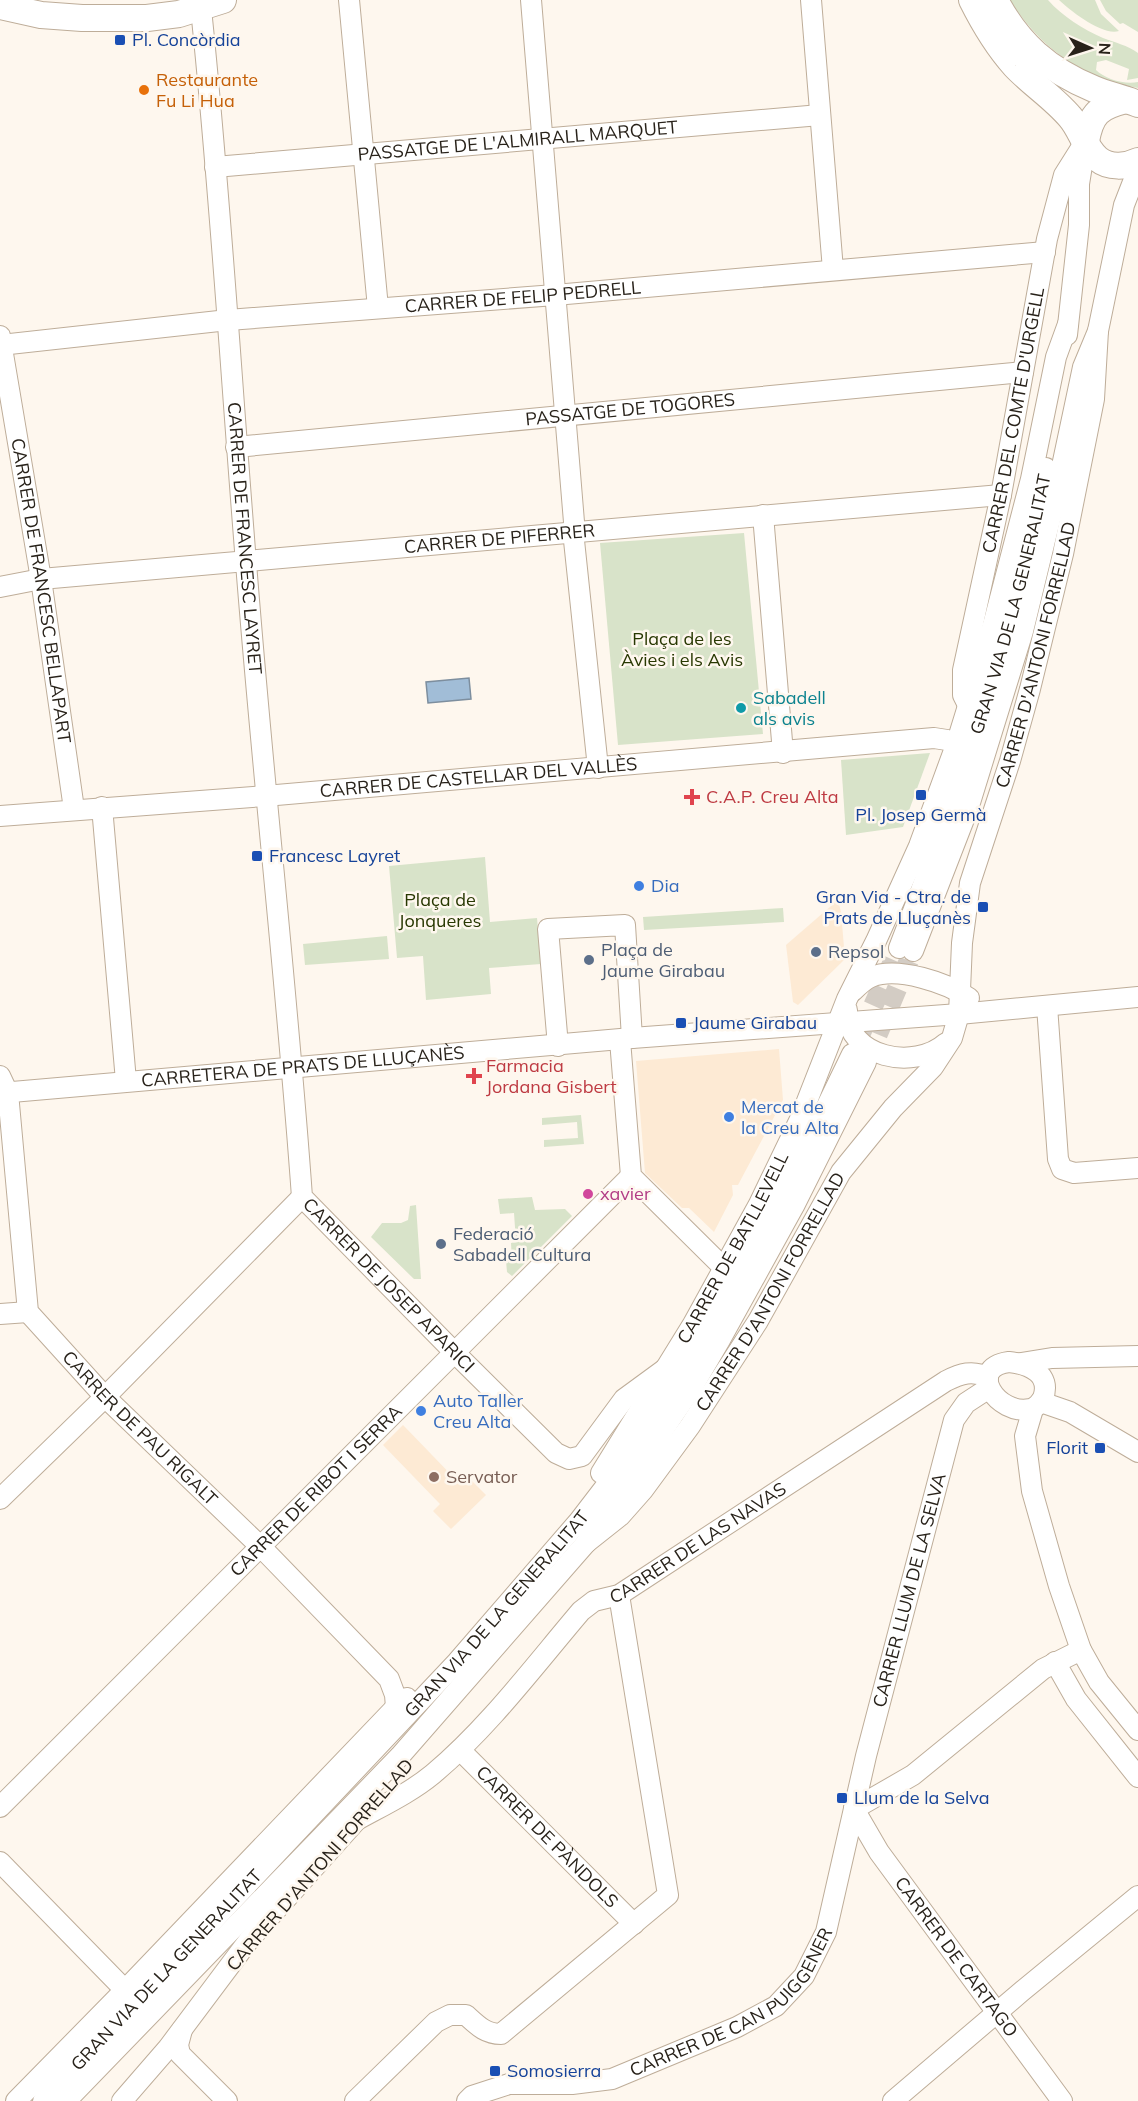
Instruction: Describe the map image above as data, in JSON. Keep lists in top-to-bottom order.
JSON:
{
  "streets": {
    "street": [
      "PASSATGE DE L'ALMIRALL MARQUET",
      "CARRER DE FELIP PEDRELL",
      "PASSATGE DE TOGORES",
      "CARRER DEL COMTE D'URGELL",
      "CARRER DE PIFERRER",
      "CARRER DE FRANCESC LAYRET",
      "CARRER DE FRANCESC BELLAPART",
      "GRAN VIA DE LA GENERALITAT",
      "CARRER D'ANTONI FORRELLAD",
      "CARRER DE CASTELLAR DEL VALLÈS",
      "CARRETERA DE PRATS DE LLUÇANÈS",
      "CARRER DE BATLLEVELL",
      "CARRER DE JOSEP APARICI",
      "CARRER DE PAU RIGALT",
      "CARRER DE RIBOT I SERRA",
      "CARRER DE LAS NAVAS",
      "CARRER LLUM DE LA SELVA",
      "CARRER DE PÀNDOLS",
      "CARRER DE CARTAGO",
      "CARRER DE CAN PUIGGENER"
    ]
  },
  "crossings": [
    ["PASSATGE DE L'ALMIRALL MARQUET", "CARRER DE FRANCESC LAYRET"],
    ["CARRER DE FELIP PEDRELL", "CARRER DEL COMTE D'URGELL"],
    ["CARRER DE FELIP PEDRELL", "CARRER DE FRANCESC LAYRET"],
    ["CARRER DE FELIP PEDRELL", "CARRER DE FRANCESC BELLAPART"],
    ["PASSATGE DE TOGORES", "CARRER DEL COMTE D'URGELL"],
    ["PASSATGE DE TOGORES", "CARRER DE FRANCESC LAYRET"],
    ["CARRER DEL COMTE D'URGELL", "CARRER DE PIFERRER"],
    ["CARRER DEL COMTE D'URGELL", "GRAN VIA DE LA GENERALITAT"],
    ["CARRER DEL COMTE D'URGELL", "CARRER DE CASTELLAR DEL VALLÈS"],
    ["CARRER DEL COMTE D'URGELL", "CARRETERA DE PRATS DE LLUÇANÈS"],
    ["CARRER DEL COMTE D'URGELL", "CARRER DE BATLLEVELL"],
    ["CARRER DE PIFERRER", "CARRER DE FRANCESC LAYRET"],
    ["CARRER DE PIFERRER", "CARRER DE FRANCESC BELLAPART"],
    ["CARRER DE FRANCESC LAYRET", "CARRER DE CASTELLAR DEL VALLÈS"],
    ["CARRER DE FRANCESC LAYRET", "CARRETERA DE PRATS DE LLUÇANÈS"],
    ["CARRER DE FRANCESC LAYRET", "CARRER DE JOSEP APARICI"],
    ["CARRER DE FRANCESC BELLAPART", "CARRER DE CASTELLAR DEL VALLÈS"],
    ["GRAN VIA DE LA GENERALITAT", "CARRER D'ANTONI FORRELLAD"],
    ["CARRER D'ANTONI FORRELLAD", "CARRETERA DE PRATS DE LLUÇANÈS"],
    ["CARRER D'ANTONI FORRELLAD", "CARRER DE LAS NAVAS"],
    ["CARRETERA DE PRATS DE LLUÇANÈS", "CARRER DE BATLLEVELL"],
    ["CARRETERA DE PRATS DE LLUÇANÈS", "CARRER DE JOSEP APARICI"],
    ["CARRER DE BATLLEVELL", "CARRER DE JOSEP APARICI"],
    ["CARRER DE JOSEP APARICI", "CARRER DE RIBOT I SERRA"],
    ["CARRER DE PAU RIGALT", "CARRER DE RIBOT I SERRA"],
    ["CARRER DE LAS NAVAS", "CARRER LLUM DE LA SELVA"],
    ["CARRER DE LAS NAVAS", "CARRER DE PÀNDOLS"],
    ["CARRER LLUM DE LA SELVA", "CARRER DE CARTAGO"],
    ["CARRER LLUM DE LA SELVA", "CARRER DE CAN PUIGGENER"],
    ["CARRER DE CARTAGO", "CARRER DE CAN PUIGGENER"]
  ],
  "parks": ["Plaça de les Àvies i els Avis", "Plaça de Jonqueres"],
  "places": {
    "transit": [
      "Pl. Concòrdia",
      "Pl. Josep Germà",
      "Francesc Layret",
      "Gran Via - Ctra. de Prats de Lluçanès",
      "Jaume Girabau",
      "Florit",
      "Llum de la Selva",
      "Somosierra"
    ],
    "other": [
      "Restaurante Fu Li Hua",
      "Sabadell als avis",
      "Dia",
      "Repsol",
      "Plaça de Jaume Girabau",
      "Mercat de la Creu Alta",
      "xavier",
      "Federació Sabadell Cultura",
      "Auto Taller Creu Alta",
      "Servator"
    ],
    "health": ["C.A.P. Creu Alta", "Farmacia Jordana Gisbert"]
  },
  "north": "right"
}
